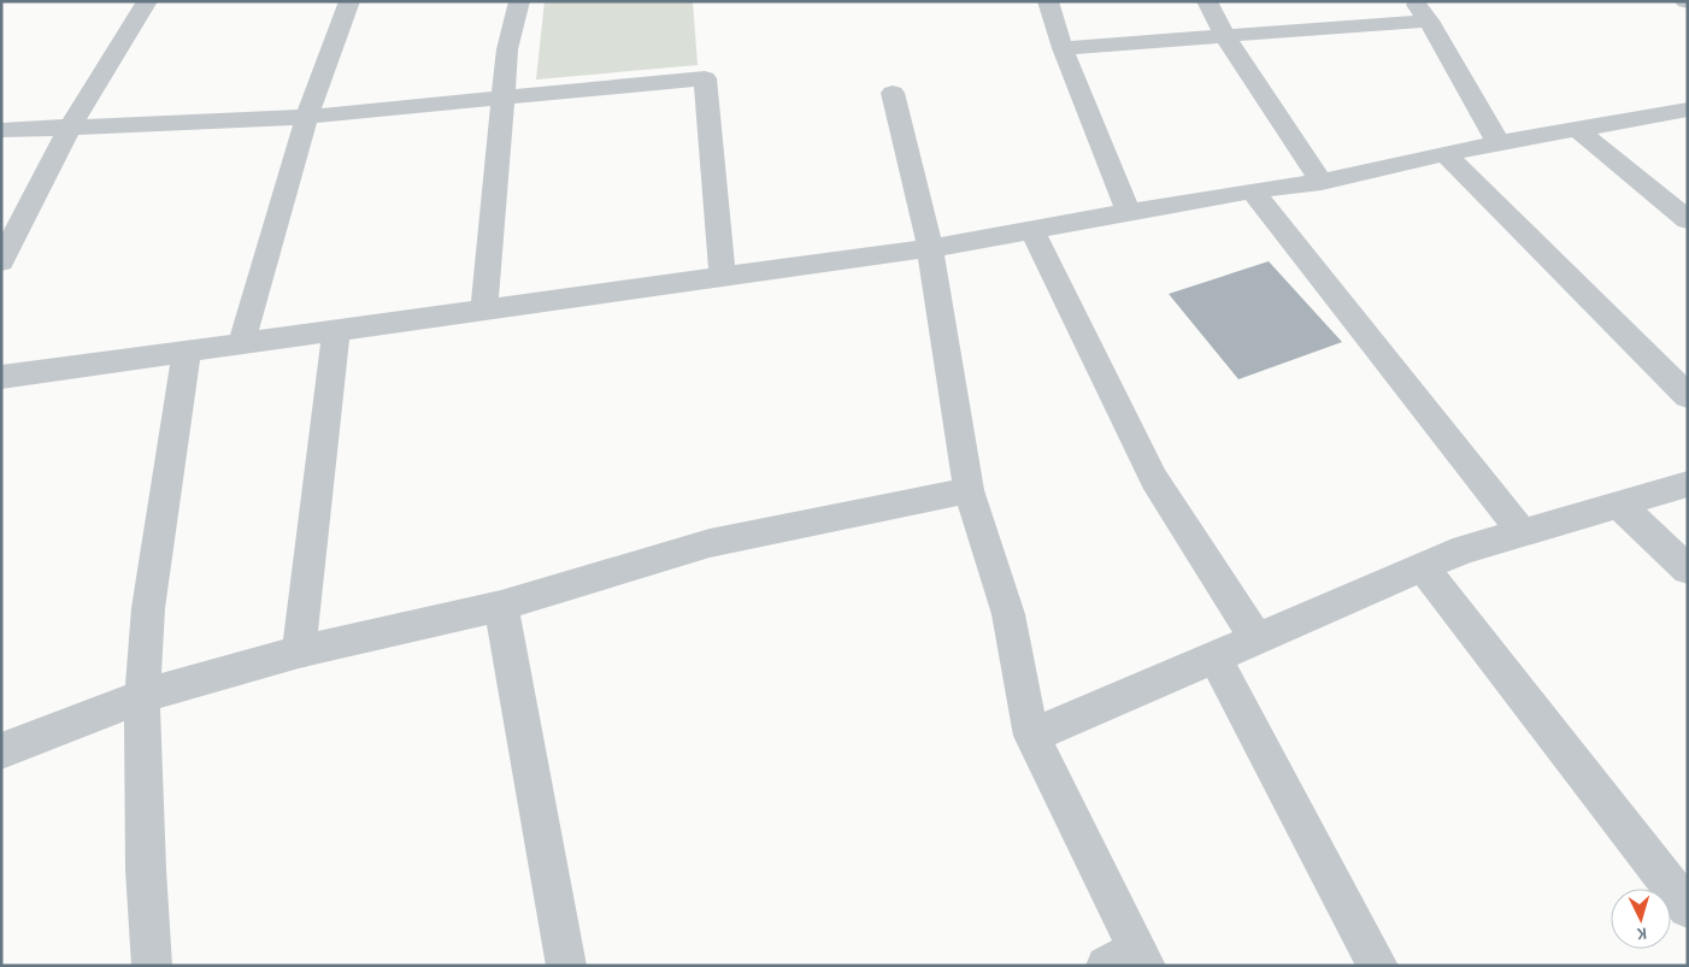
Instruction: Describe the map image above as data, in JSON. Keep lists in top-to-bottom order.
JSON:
{
  "north": "bottom"
}
